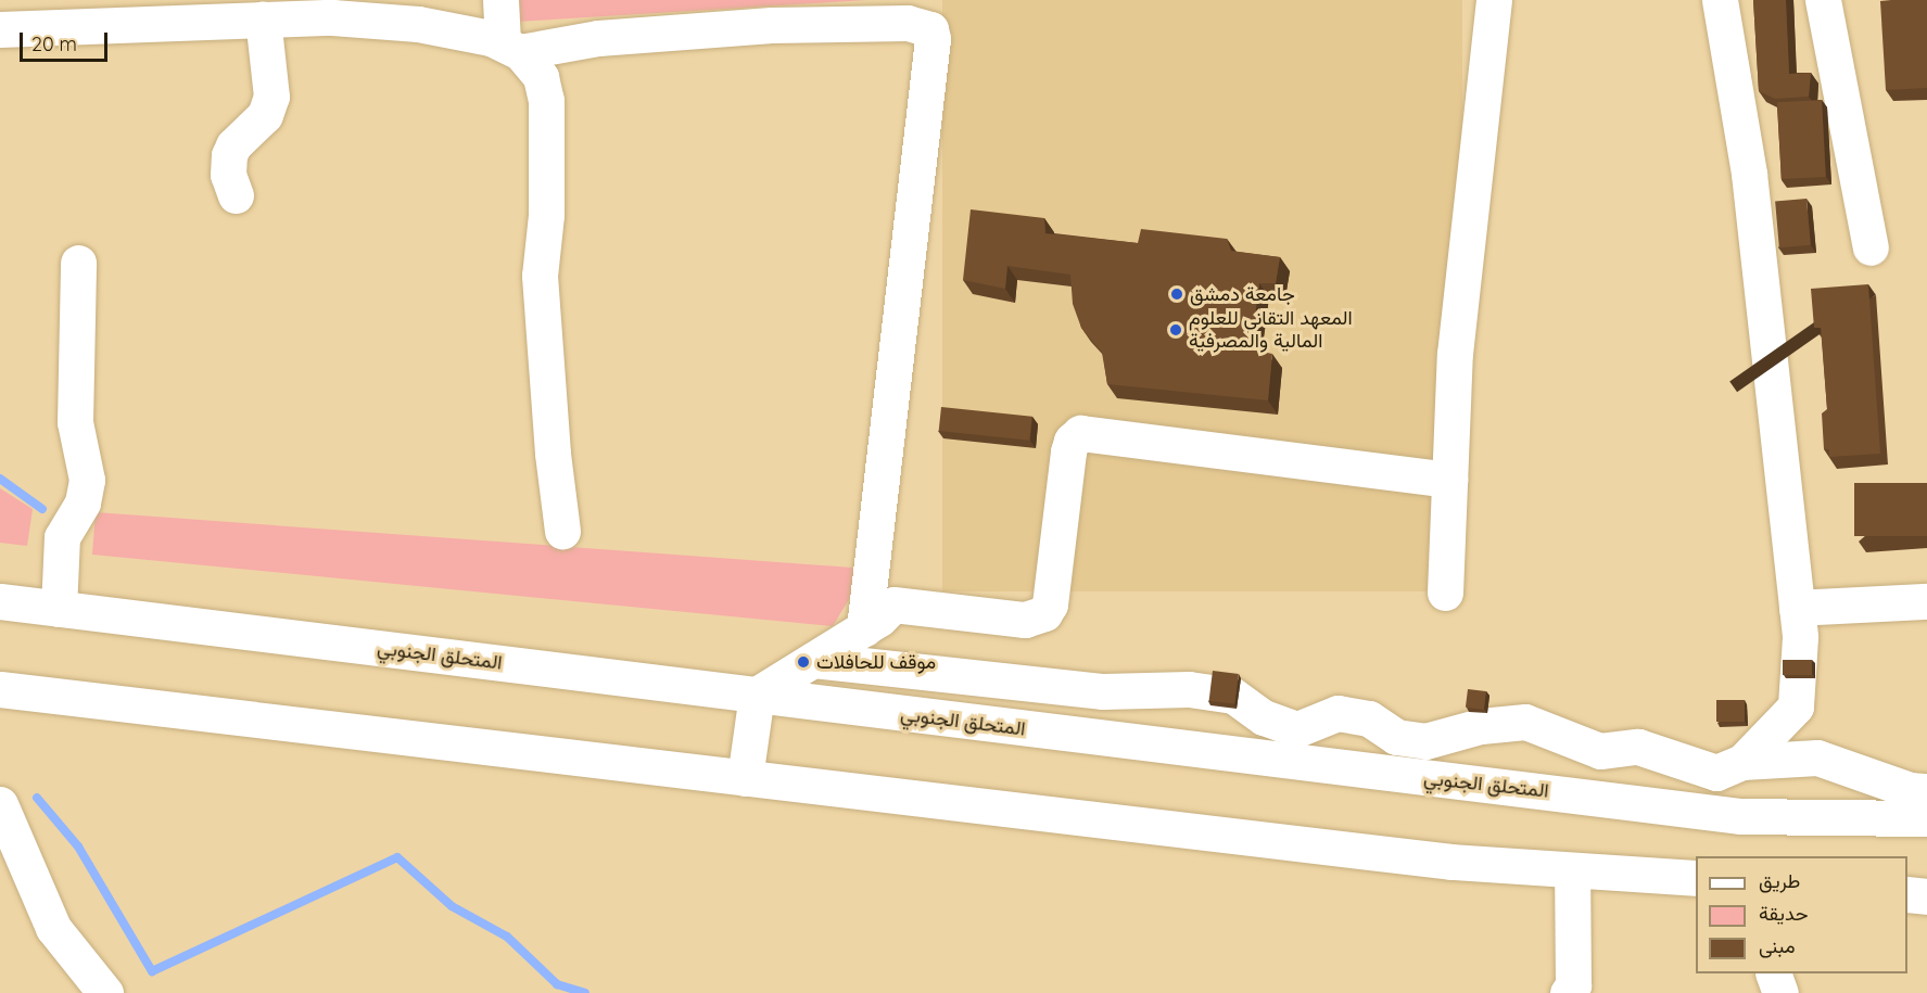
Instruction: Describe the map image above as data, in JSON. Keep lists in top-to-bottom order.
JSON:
{
  "streets": {
    "main road": ["المتحلق الجنوبي"]
  },
  "places": ["جامعة دمشق", "المعهد التقاني للعلوم المالية والمصرفية", "موقف للحافلات"],
  "legend": ["طريق", "حديقة", "مبنى"],
  "scale_bar": "20 m"
}
